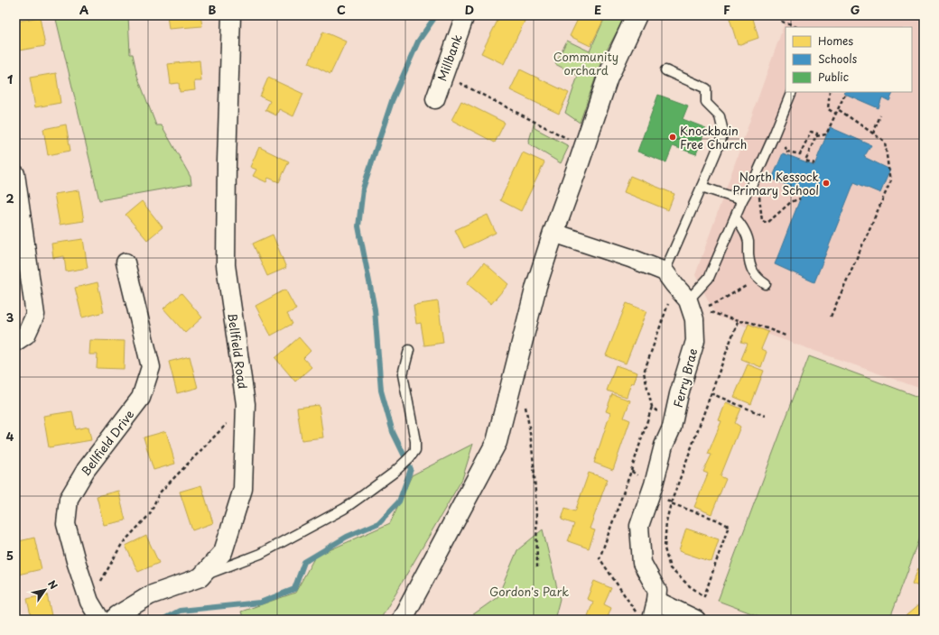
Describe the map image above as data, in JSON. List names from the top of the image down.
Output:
{
  "streets": {
    "street": [
      "Millbank",
      "Bellfield Road",
      "Ferry Brae",
      "Bellfield Drive"
    ]
  },
  "parks": ["Community orchard", "Gordon's Park"],
  "places": ["Knockbain Free Church", "North Kessock Primary School"],
  "legend": ["Homes", "Schools", "Public"],
  "north": "top right",
  "grid": {
    "columns": [
      "A",
      "B",
      "C",
      "D",
      "E",
      "F",
      "G"
    ],
    "rows": [
      "1",
      "2",
      "3",
      "4",
      "5"
    ]
  }
}
